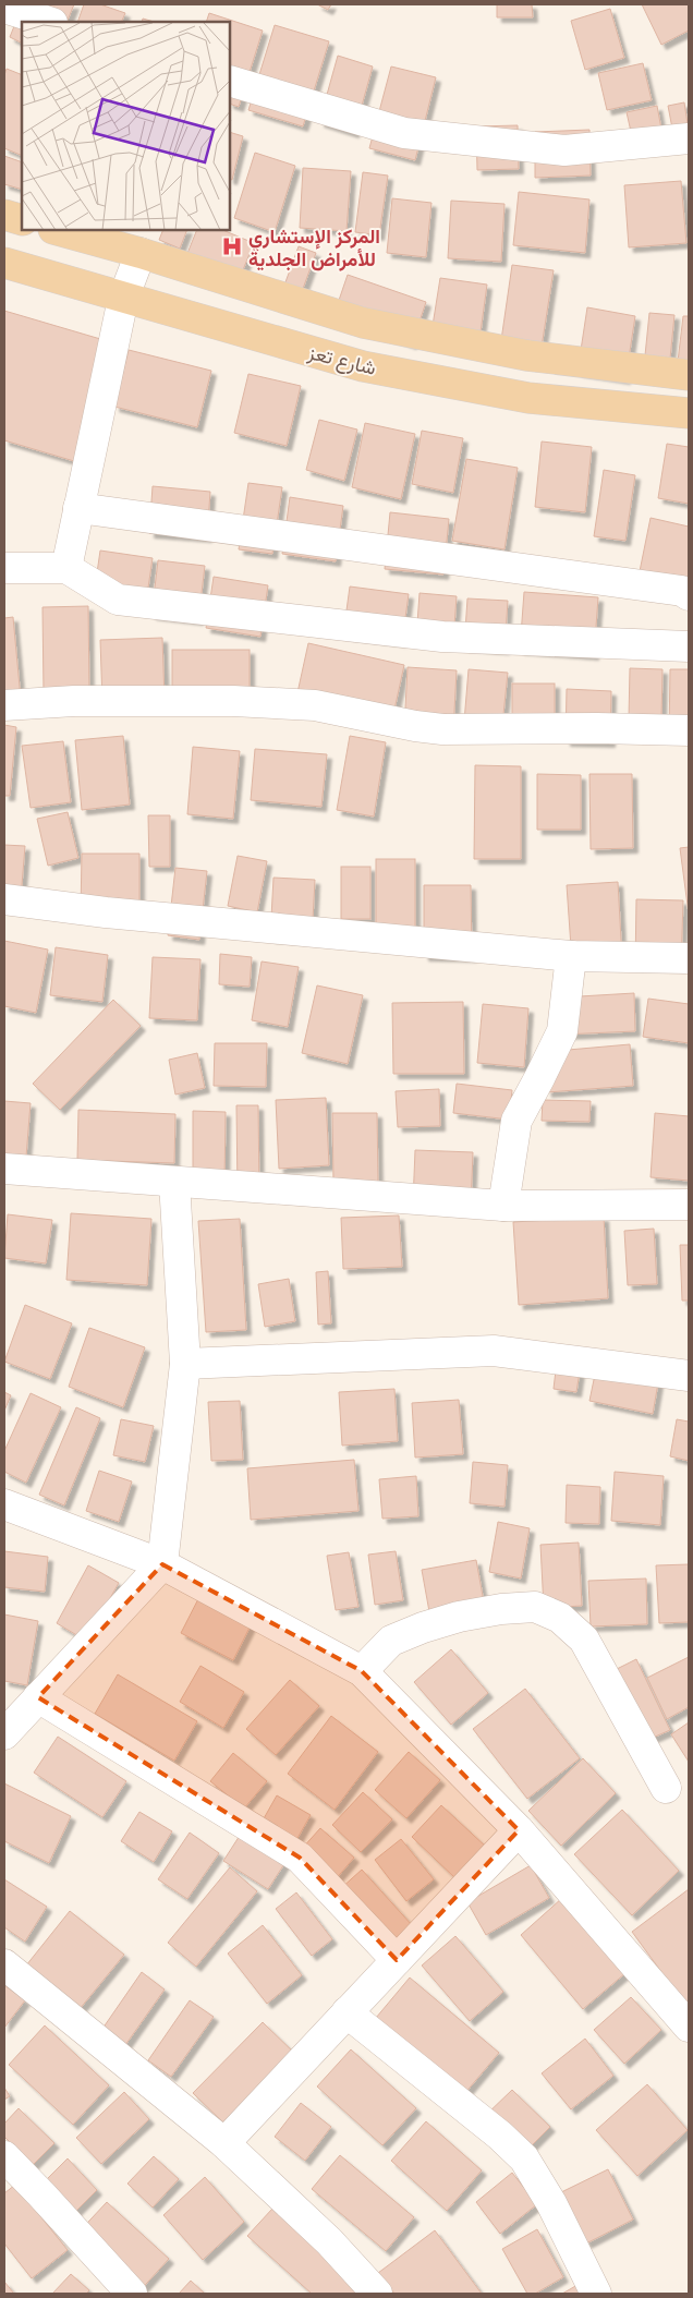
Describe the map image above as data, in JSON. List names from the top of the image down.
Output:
{
  "streets": {
    "main road": ["شارع تعز"]
  },
  "places": {
    "hospital": ["المركز الإستشاري للأمراض الجلدية"]
  }
}
